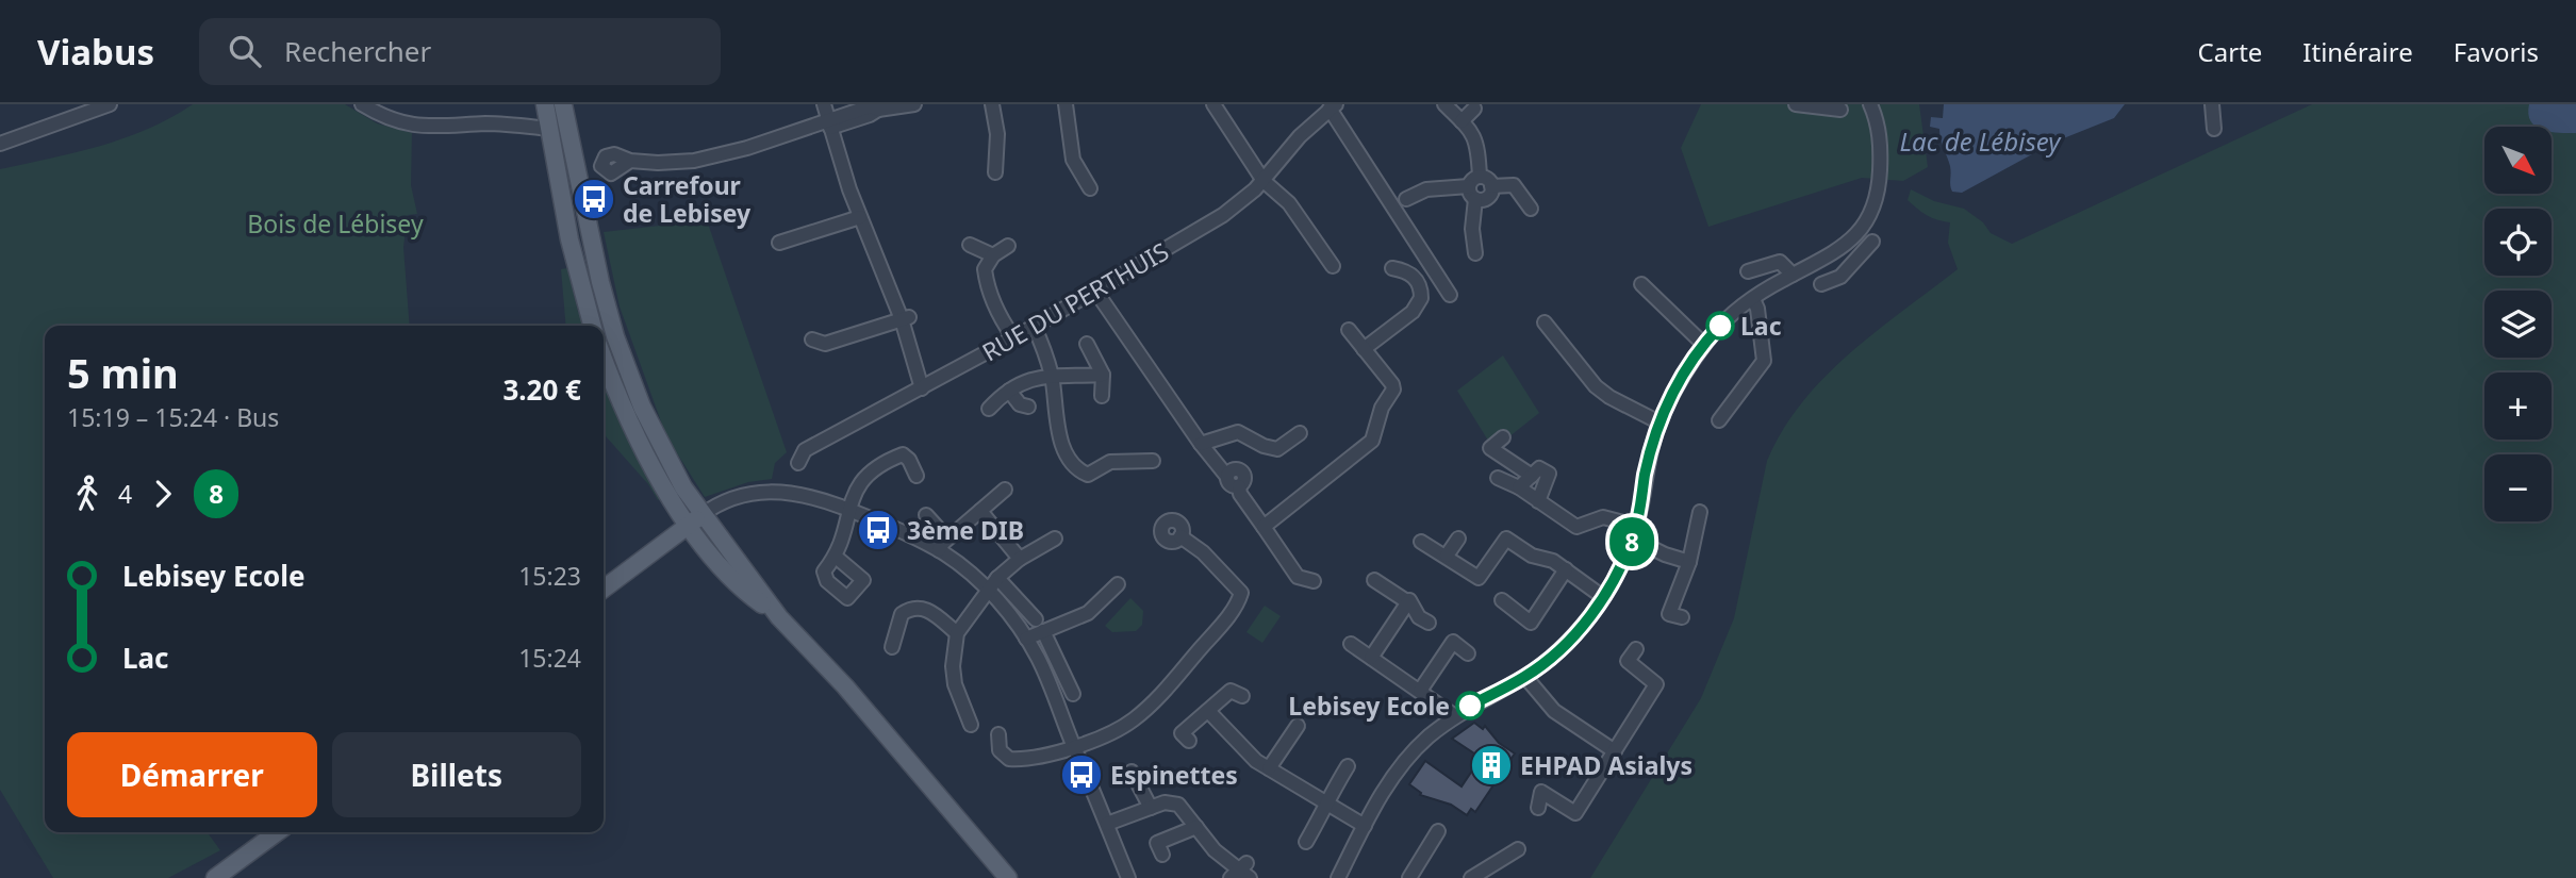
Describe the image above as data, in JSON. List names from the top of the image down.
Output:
{
  "streets": {
    "street": ["RUE DU PERTHUIS"]
  },
  "water": ["Lac de Lébisey"],
  "parks": ["Bois de Lébisey"],
  "places": {
    "bus stop": ["Carrefour de Lebisey", "3ème DIB", "Espinettes"],
    "other": ["Lac", "Lebisey Ecole"],
    "building": ["EHPAD Asialys"]
  },
  "lines": ["bus line 8"],
  "north": "bottom right",
  "page": {
    "header": "Viabus",
    "search": "Rechercher",
    "nav": ["Carte", "Itinéraire", "Favoris"],
    "on_map": "8",
    "map_buttons": ["+", "−"],
    "heading": ["5 min", "15:19 – 15:24 · Bus", "3.20 €"],
    "legs": ["4", "8"],
    "list": [
      {
        "name": "Lebisey Ecole",
        "value": "15:23"
      },
      {
        "name": "Lac",
        "value": "15:24"
      }
    ],
    "buttons": ["Démarrer", "Billets"]
  }
}
